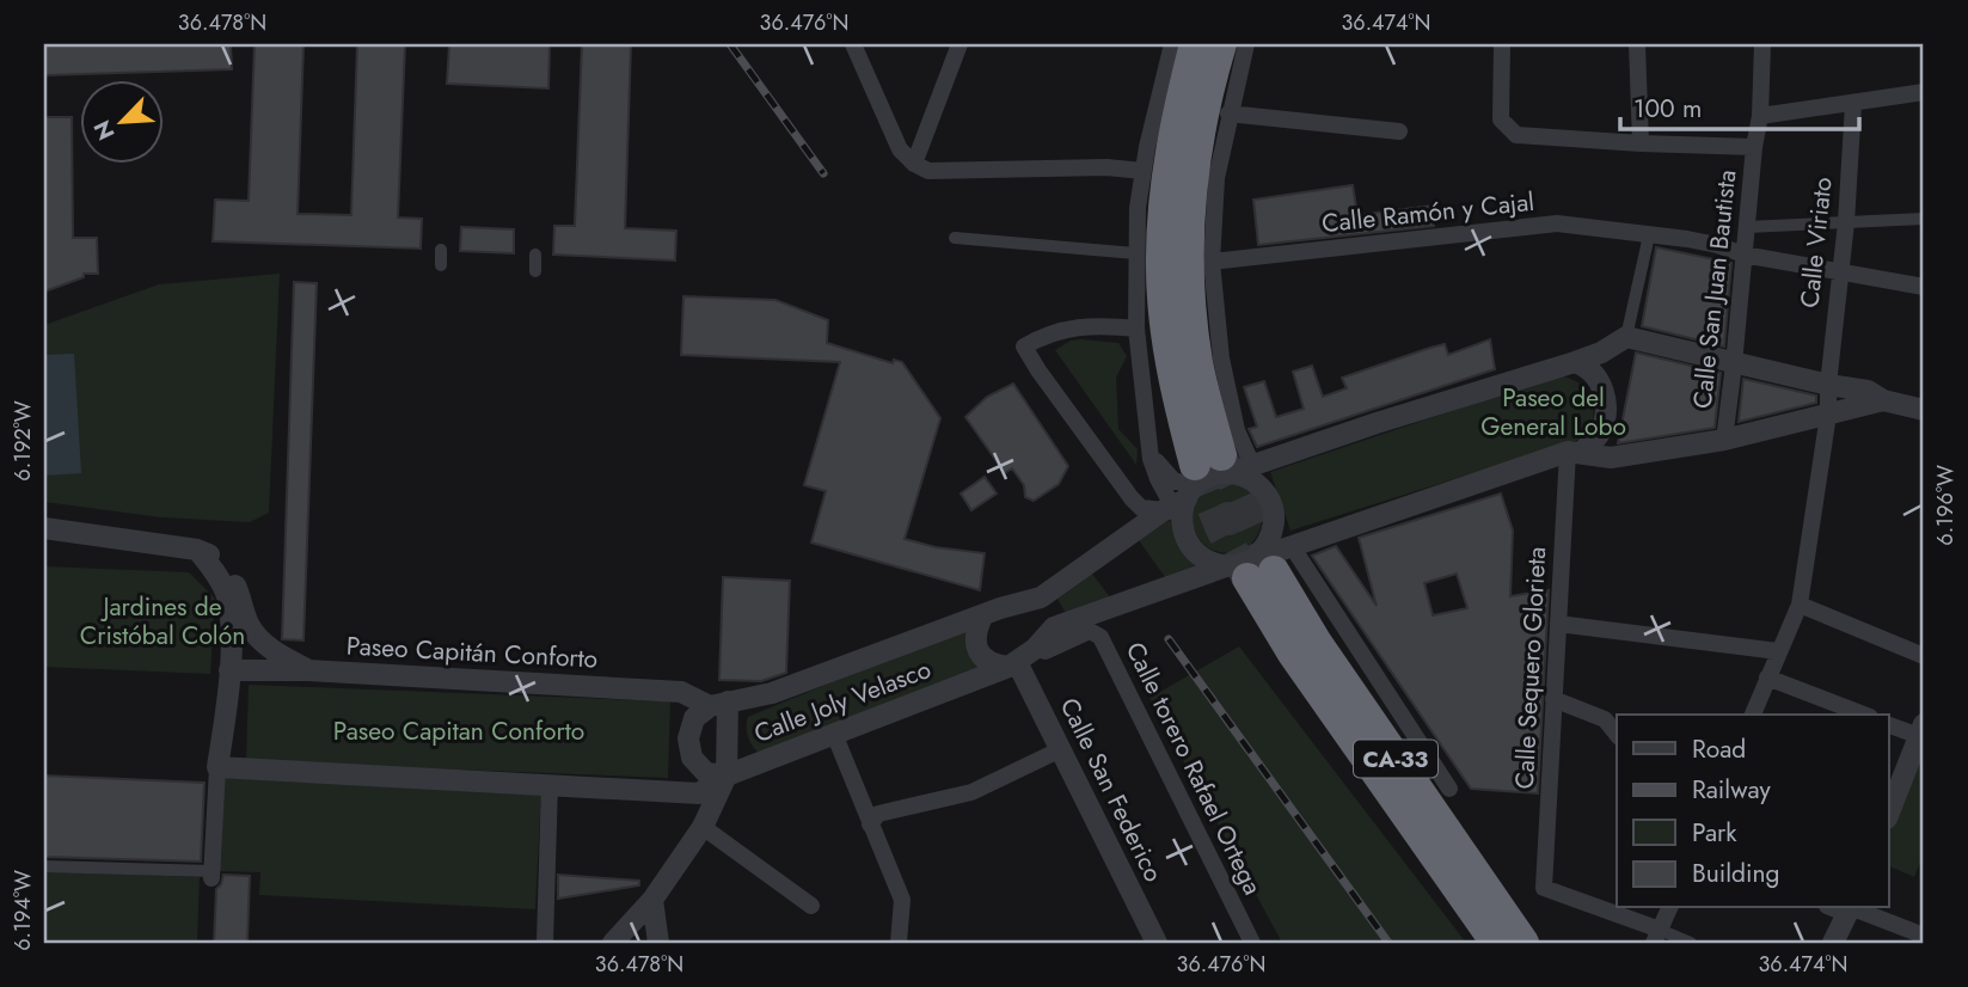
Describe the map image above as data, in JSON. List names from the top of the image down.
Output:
{
  "streets": {
    "highway": ["CA-33"],
    "street": [
      "Calle Ramón y Cajal",
      "Calle Viriato",
      "Calle San Juan Bautista",
      "Paseo Capitán Conforto",
      "Calle Sequero Glorieta",
      "Calle Joly Velasco",
      "Calle torero Rafael Ortega",
      "Calle San Federico"
    ]
  },
  "crossings": [
    ["Calle Ramón y Cajal", "Calle Viriato"],
    ["Calle Ramón y Cajal", "Calle San Juan Bautista"],
    ["Paseo Capitán Conforto", "Calle Joly Velasco"],
    ["Calle Joly Velasco", "Calle torero Rafael Ortega"],
    ["Calle Joly Velasco", "Calle San Federico"],
    ["Calle torero Rafael Ortega", "Calle San Federico"]
  ],
  "parks": ["Paseo del General Lobo", "Jardines de Cristóbal Colón", "Paseo Capitan Conforto"],
  "legend": [
    "Road",
    "Railway",
    "Park",
    "Building"
  ],
  "scale_bar": "100 m",
  "north": "bottom left",
  "coordinates": [
    "36.478°N",
    "36.476°N",
    "36.474°N",
    "6.192°W",
    "6.196°W",
    "6.194°W"
  ]
}
